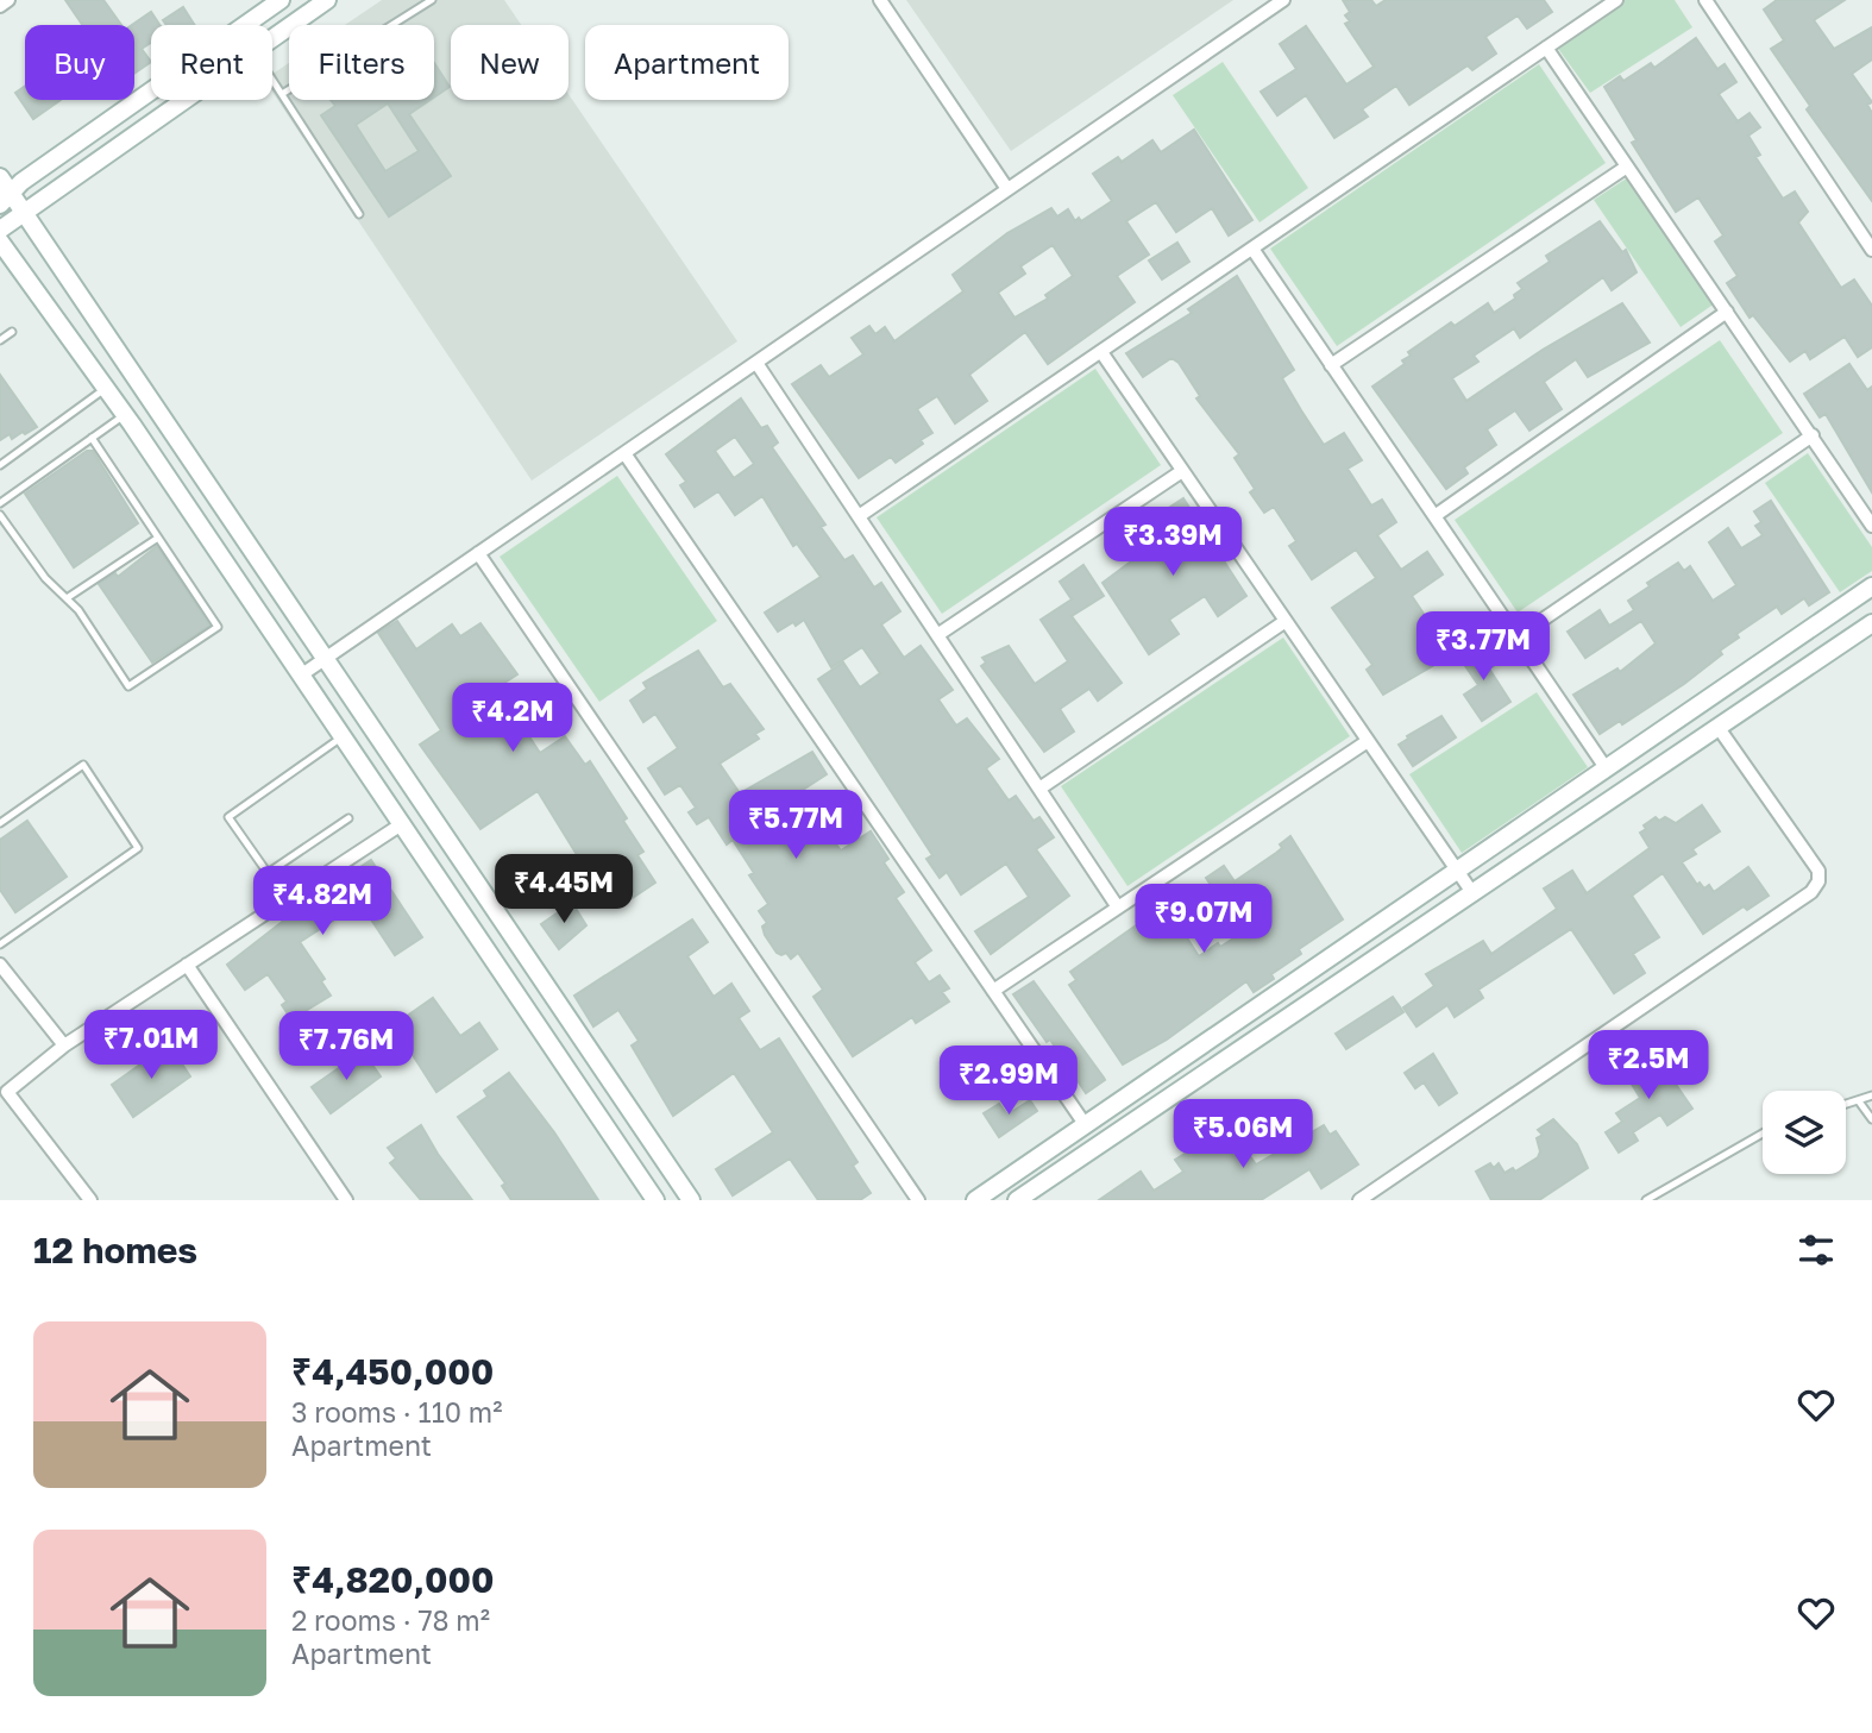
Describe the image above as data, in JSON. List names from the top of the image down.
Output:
{
  "page": {
    "chip": [
      "Buy",
      "Rent",
      "Filters",
      "New",
      "Apartment"
    ],
    "price": [
      "₹3.39M",
      "₹3.77M",
      "₹4.2M",
      "₹5.77M",
      "₹4.45M",
      "₹4.82M",
      "₹9.07M",
      "₹7.01M",
      "₹7.76M",
      "₹2.5M",
      "₹2.99M",
      "₹5.06M"
    ],
    "heading": "12 homes",
    "list": [
      {
        "name": "₹4,450,000",
        "note": "3 rooms · 110 m² · Apartment"
      },
      {
        "name": "₹4,820,000",
        "note": "2 rooms · 78 m² · Apartment"
      }
    ]
  }
}
